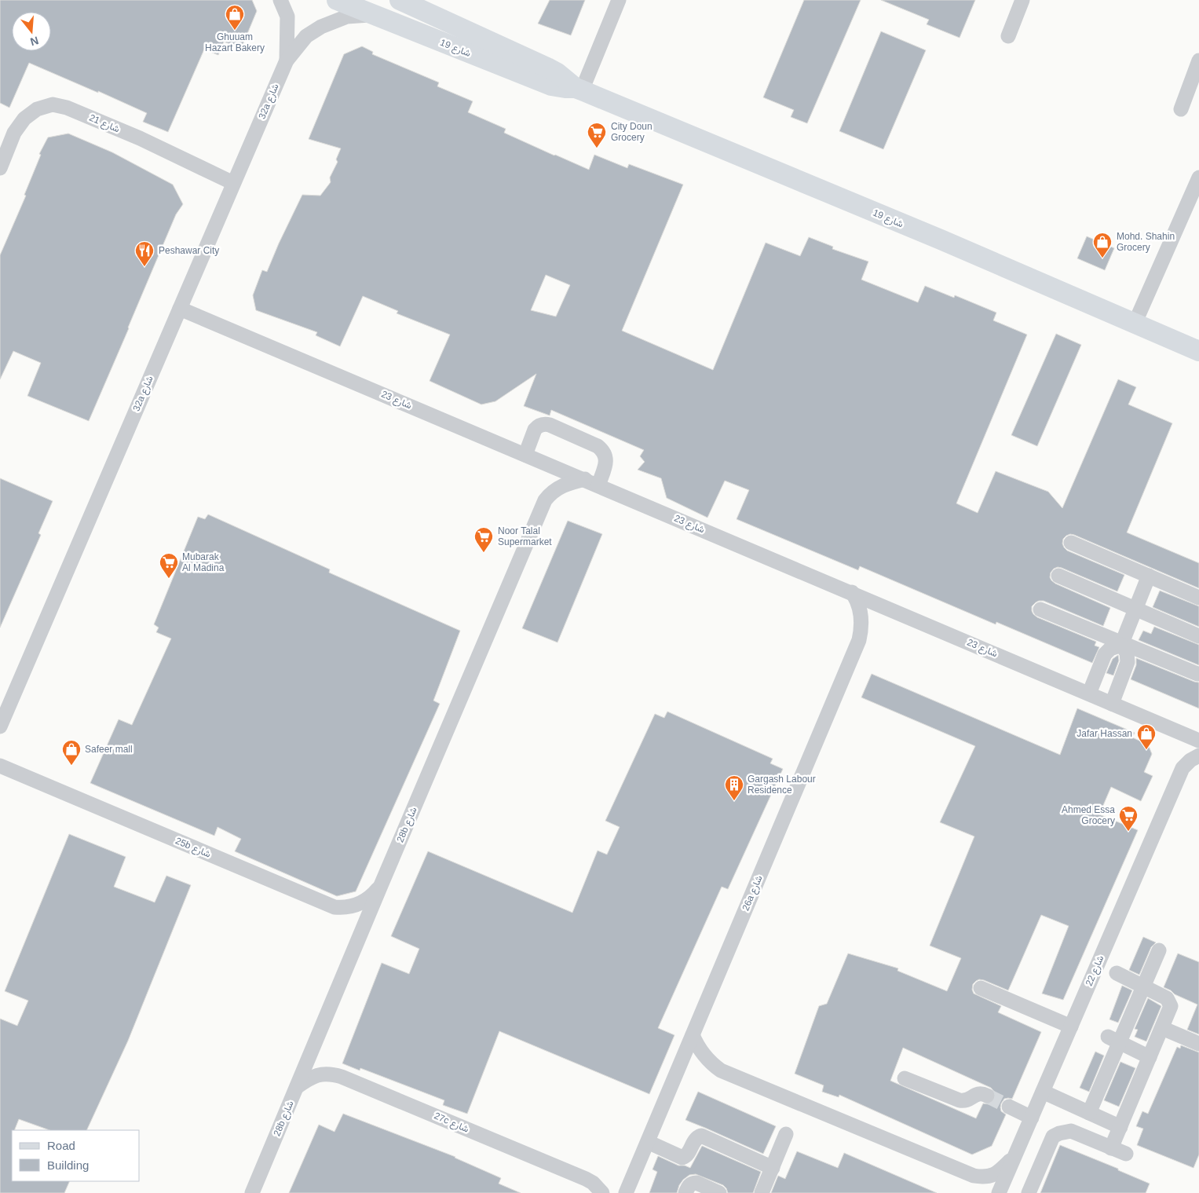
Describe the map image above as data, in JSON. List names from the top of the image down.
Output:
{
  "streets": {
    "street": [
      "شارع 19",
      "32a شارع",
      "شارع 21",
      "شارع 23",
      "28b شارع",
      "25b شارع",
      "26a شارع",
      "شارع 22",
      "27c شارع"
    ]
  },
  "crossings": [
    ["شارع 19", "32a شارع"],
    ["32a شارع", "شارع 21"],
    ["32a شارع", "شارع 23"],
    ["شارع 23", "28b شارع"],
    ["شارع 23", "26a شارع"],
    ["28b شارع", "25b شارع"],
    ["28b شارع", "27c شارع"]
  ],
  "places": {
    "shop": [
      "Ghuuam Hazart Bakery",
      "Mohd. Shahin Grocery",
      "Jafar Hassan",
      "Safeer mall"
    ],
    "supermarket": [
      "City Doun Grocery",
      "Noor Talal Supermarket",
      "Mubarak Al Madina",
      "Ahmed Essa Grocery"
    ],
    "restaurant": ["Peshawar City"],
    "building": ["Gargash Labour Residence"]
  },
  "legend": ["Road", "Building"],
  "north": "bottom"
}
